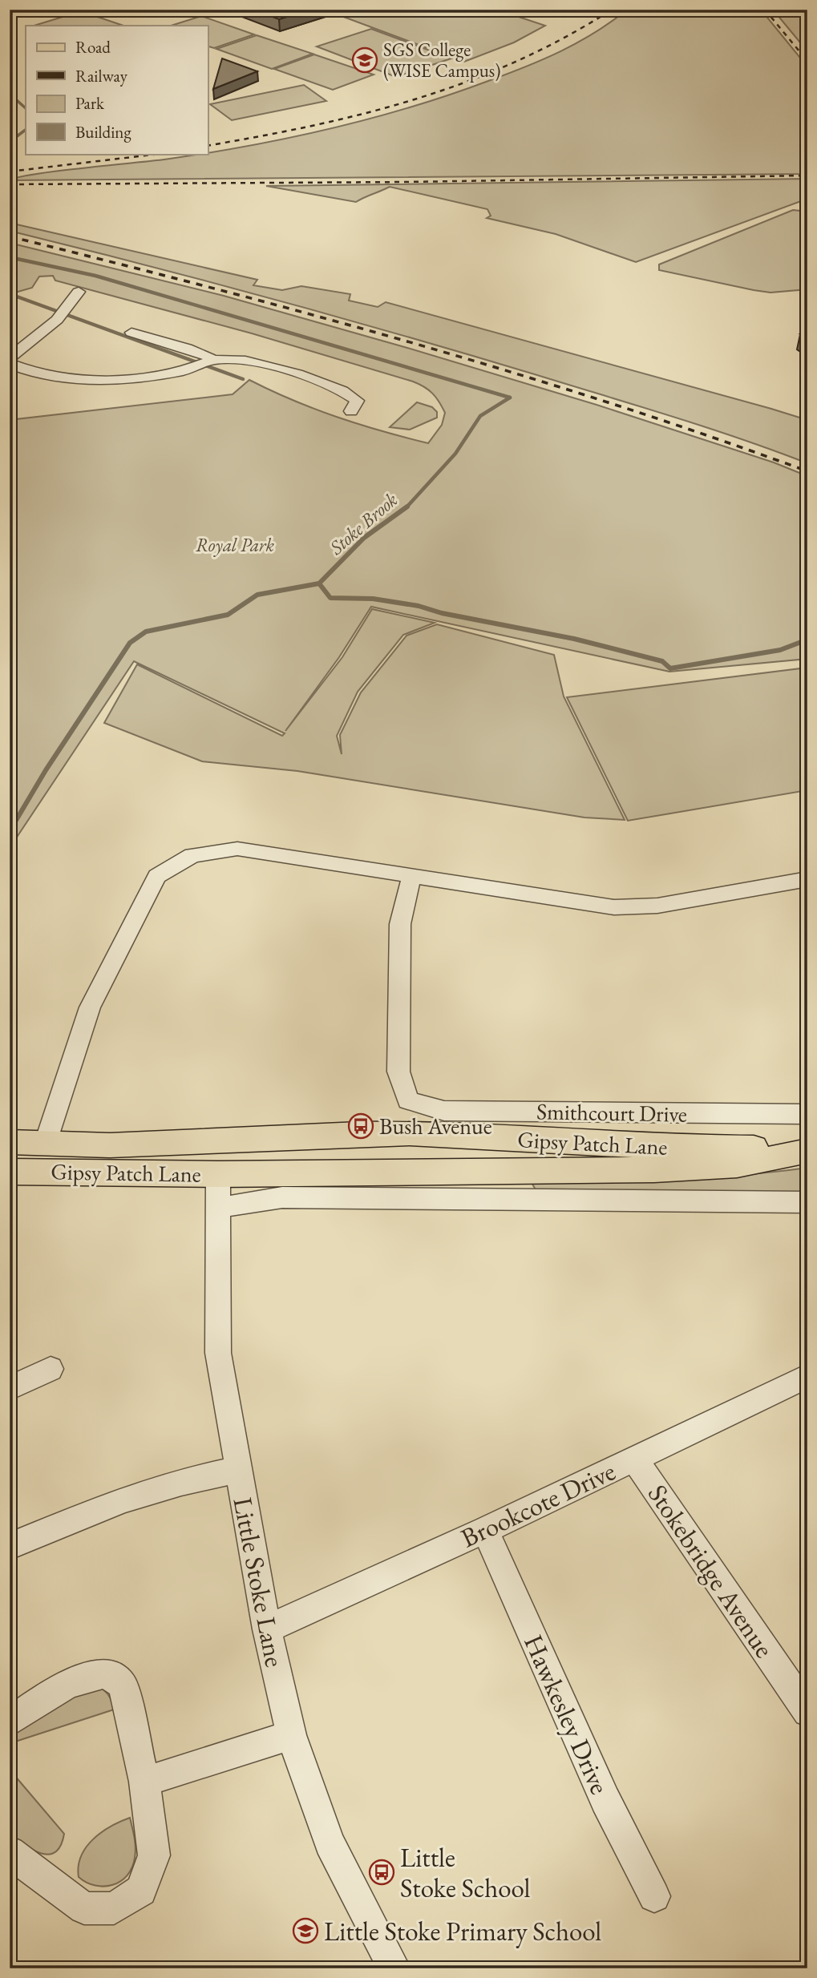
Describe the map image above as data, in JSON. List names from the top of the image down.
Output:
{
  "streets": {
    "main road": ["Gipsy Patch Lane"],
    "street": [
      "Smithcourt Drive",
      "Brookcote Drive",
      "Stokebridge Avenue",
      "Little Stoke Lane",
      "Hawkesley Drive"
    ]
  },
  "crossings": [
    ["Gipsy Patch Lane", "Little Stoke Lane"],
    ["Brookcote Drive", "Stokebridge Avenue"],
    ["Brookcote Drive", "Little Stoke Lane"],
    ["Brookcote Drive", "Hawkesley Drive"]
  ],
  "water": ["Stoke Brook"],
  "parks": ["Royal Park"],
  "places": {
    "school or university": ["SGS College (WISE Campus)", "Little Stoke Primary School"],
    "bus stop": ["Bush Avenue", "Little Stoke School"]
  },
  "legend": [
    "Road",
    "Railway",
    "Park",
    "Building"
  ]
}
